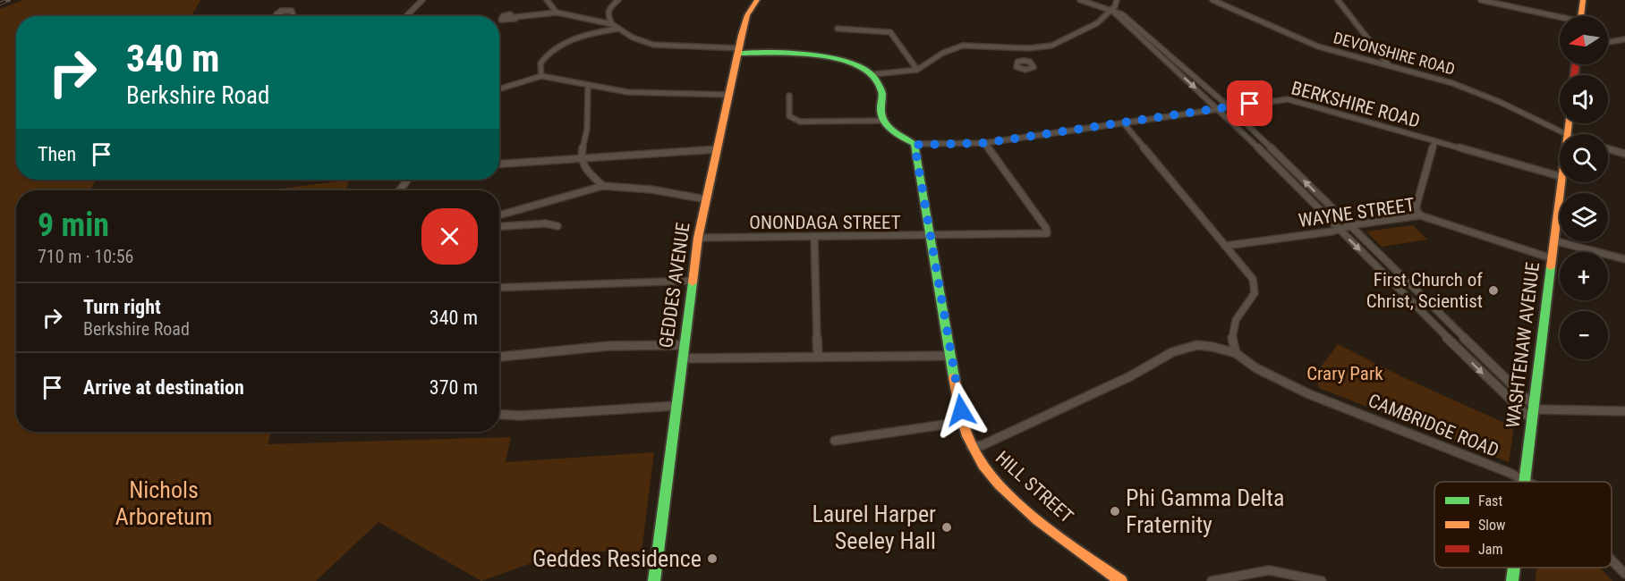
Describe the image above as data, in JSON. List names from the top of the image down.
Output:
{
  "streets": {
    "main road": ["GEDDES AVENUE", "WASHTENAW AVENUE", "HILL STREET"],
    "street": [
      "DEVONSHIRE ROAD",
      "BERKSHIRE ROAD",
      "WAYNE STREET",
      "ONONDAGA STREET",
      "CAMBRIDGE ROAD"
    ]
  },
  "crossings": [
    ["BERKSHIRE ROAD", "ONONDAGA STREET"],
    ["BERKSHIRE ROAD", "HILL STREET"],
    ["WAYNE STREET", "WASHTENAW AVENUE"],
    ["ONONDAGA STREET", "GEDDES AVENUE"],
    ["ONONDAGA STREET", "HILL STREET"],
    ["WASHTENAW AVENUE", "CAMBRIDGE ROAD"],
    ["CAMBRIDGE ROAD", "HILL STREET"]
  ],
  "parks": ["Crary Park", "Nichols Arboretum"],
  "places": [
    "First Church of Christ, Scientist",
    "Phi Gamma Delta Fraternity",
    "Laurel Harper Seeley Hall",
    "Geddes Residence"
  ],
  "legend": ["Fast", "Slow", "Jam"],
  "north": "left",
  "page": {
    "map_buttons": ["+", "−"],
    "turn": ["340 m", "Berkshire Road"],
    "then": "Then",
    "heading": ["9 min", "710 m · 10:56"],
    "list": [
      {
        "name": "Turn right",
        "note": "Berkshire Road",
        "value": "340 m"
      },
      {
        "name": "Arrive at destination",
        "value": "370 m"
      }
    ]
  }
}
